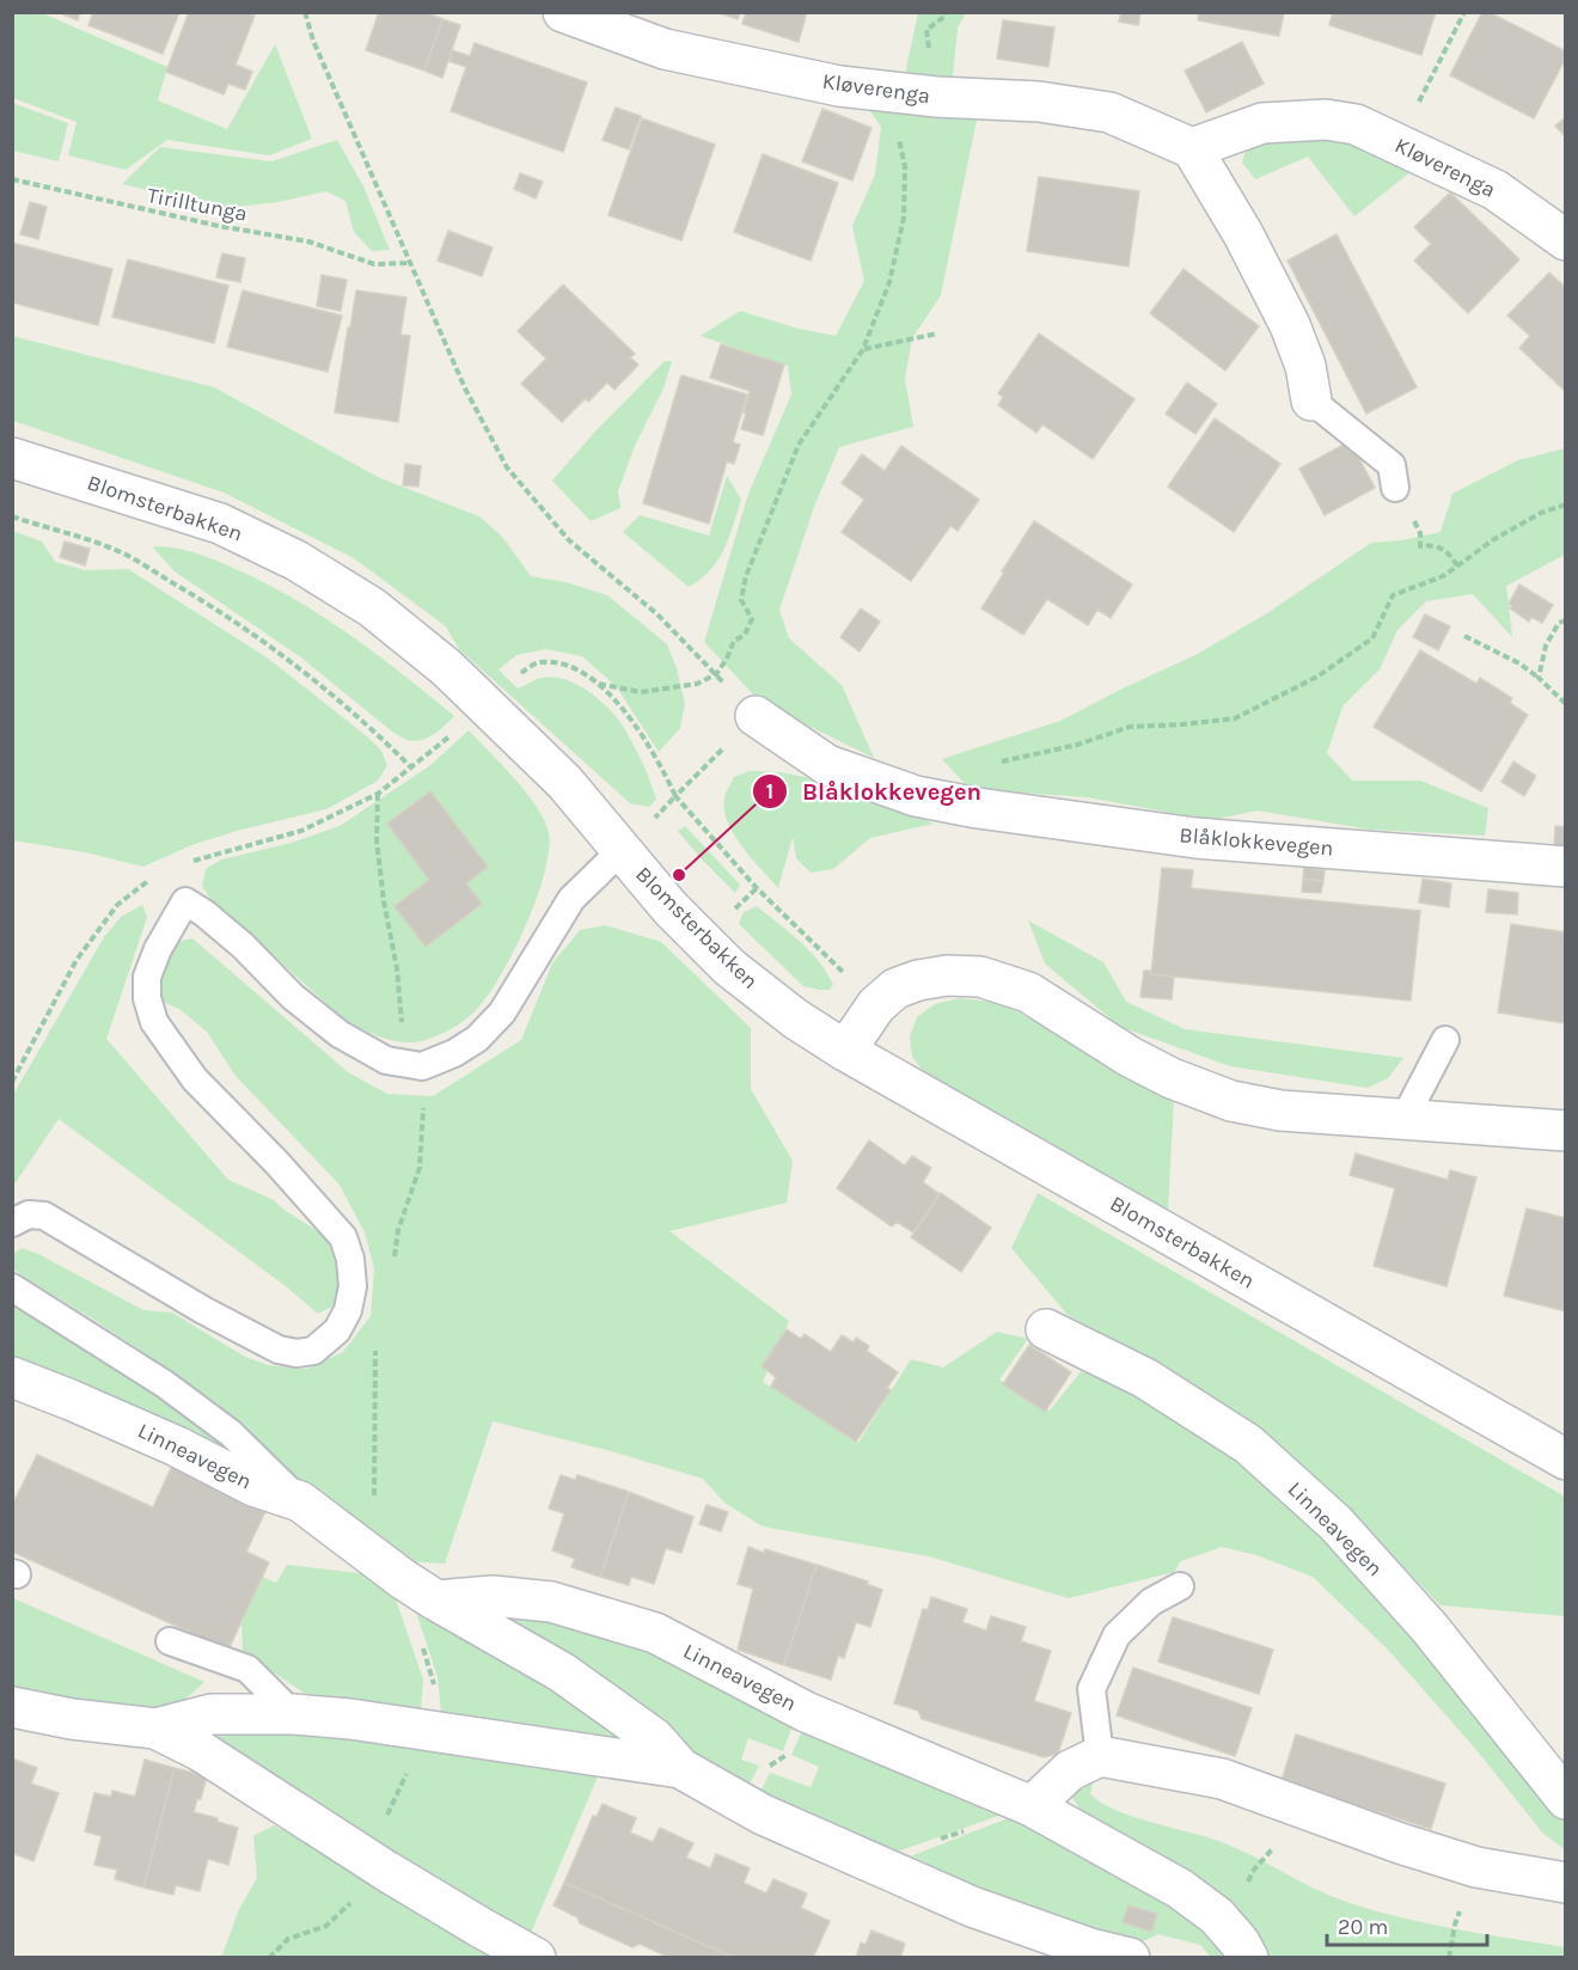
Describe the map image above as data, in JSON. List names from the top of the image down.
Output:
{
  "streets": {
    "street": [
      "Kløverenga",
      "Blomsterbakken",
      "Blåklokkevegen",
      "Linneavegen"
    ],
    "path": ["Tirilltunga"]
  },
  "places": ["Blåklokkevegen"],
  "scale_bar": "20 m"
}
